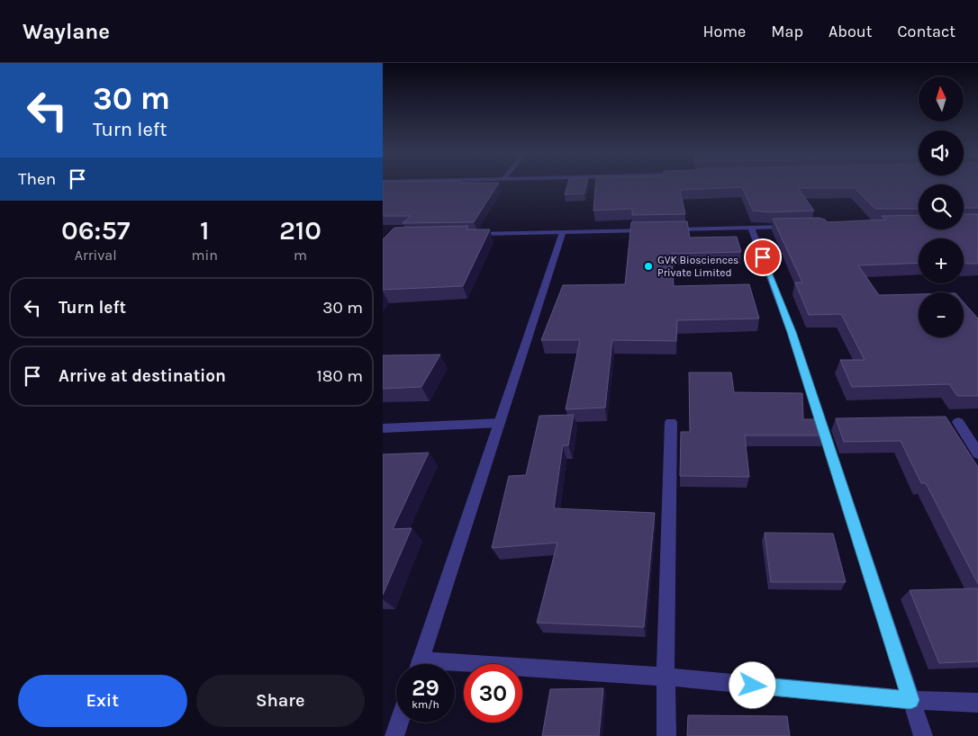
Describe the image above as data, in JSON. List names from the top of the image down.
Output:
{
  "places": ["GVK Biosciences Private Limited"],
  "north": "top",
  "page": {
    "header": "Waylane",
    "nav": [
      "Home",
      "Map",
      "About",
      "Contact"
    ],
    "turn": ["30 m", "Turn left"],
    "map_buttons": ["+", "−"],
    "then": "Then",
    "eta": [
      "06:57",
      "Arrival",
      "1",
      "min",
      "210",
      "m"
    ],
    "list": [
      {
        "name": "Turn left",
        "value": "30 m"
      },
      {
        "name": "Arrive at destination",
        "value": "180 m"
      }
    ],
    "speed": "29 km/h",
    "limit": "30",
    "buttons": ["Exit", "Share"]
  }
}
